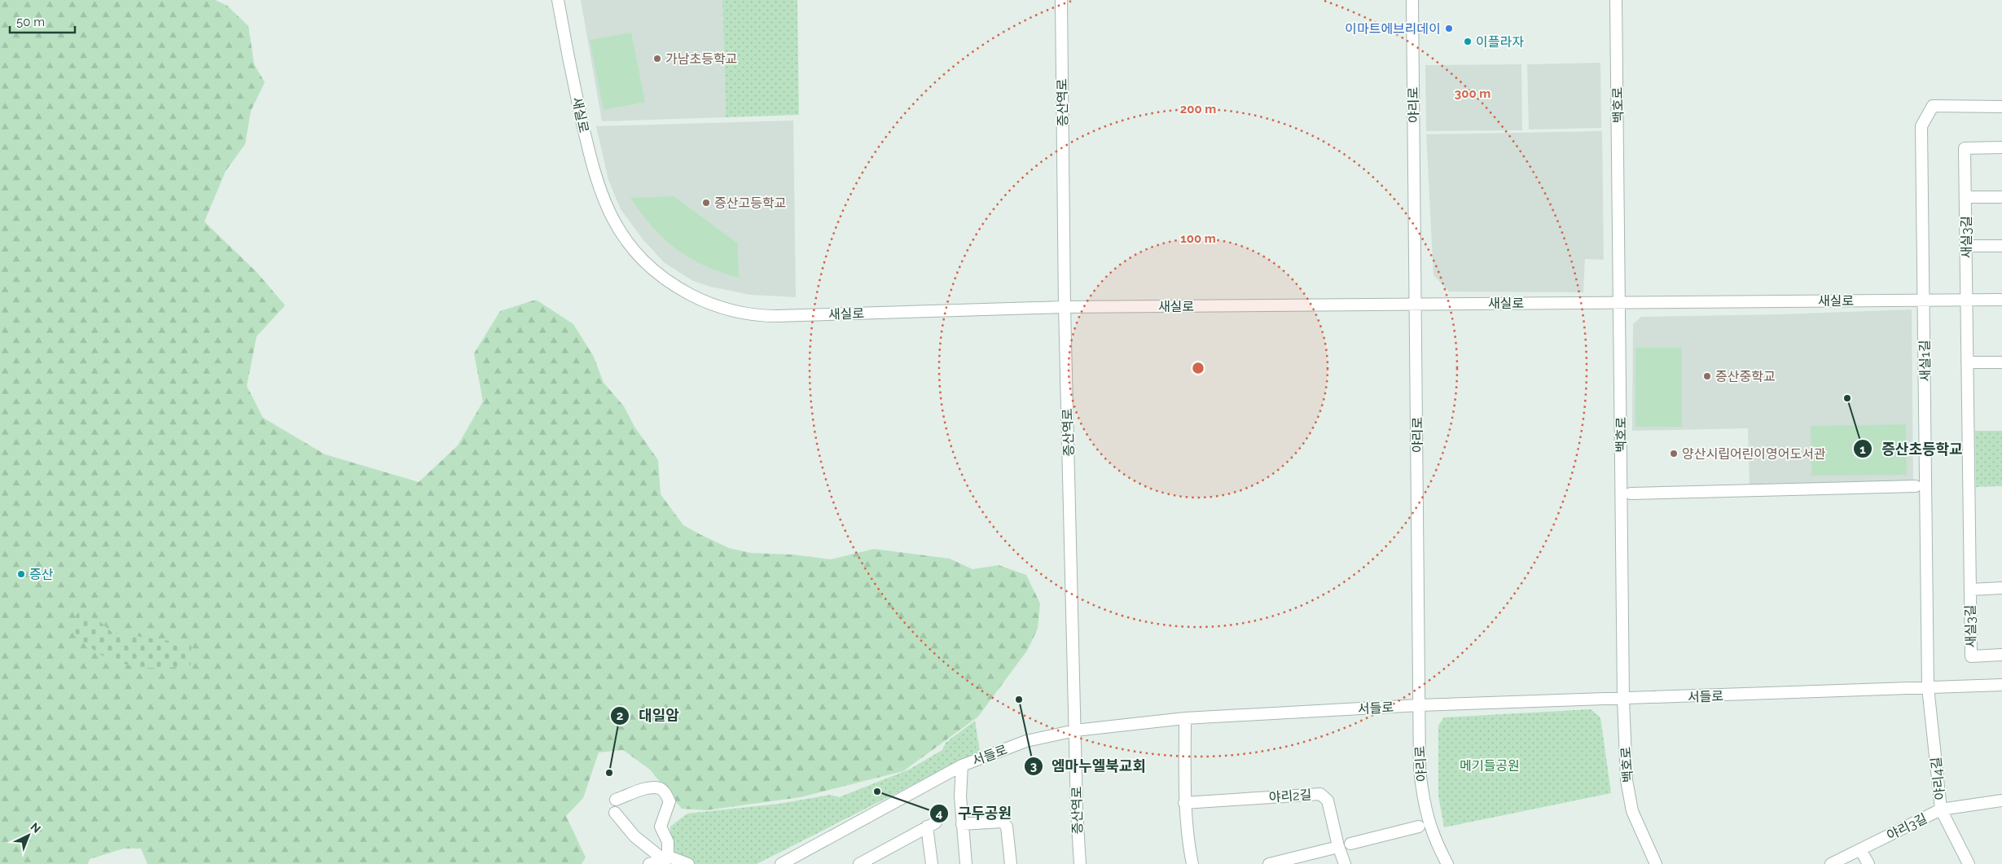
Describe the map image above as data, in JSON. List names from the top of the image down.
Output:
{
  "streets": {
    "street": [
      "증산역로",
      "야리로",
      "백호로",
      "새실로",
      "새실3길",
      "새실1길",
      "서들로",
      "야리4길",
      "야리2길",
      "야리3길"
    ]
  },
  "crossings": [
    ["증산역로", "새실로"],
    ["증산역로", "서들로"],
    ["야리로", "새실로"],
    ["야리로", "서들로"],
    ["백호로", "새실로"],
    ["백호로", "서들로"],
    ["새실로", "새실3길"],
    ["새실로", "새실1길"],
    ["새실1길", "서들로"],
    ["새실1길", "야리4길"],
    ["서들로", "야리4길"],
    ["야리4길", "야리3길"]
  ],
  "parks": ["메기들공원"],
  "places": [
    "이마트에브리데이",
    "이플라자",
    "가남초등학교",
    "증산고등학교",
    "증산중학교",
    "증산초등학교",
    "양산시립어린이영어도서관",
    "증산",
    "엠마누엘북교회",
    "대일암",
    "구두공원"
  ],
  "scale_bar": "50 m",
  "north": "top right",
  "rings": ["300 m", "200 m", "100 m"]
}
